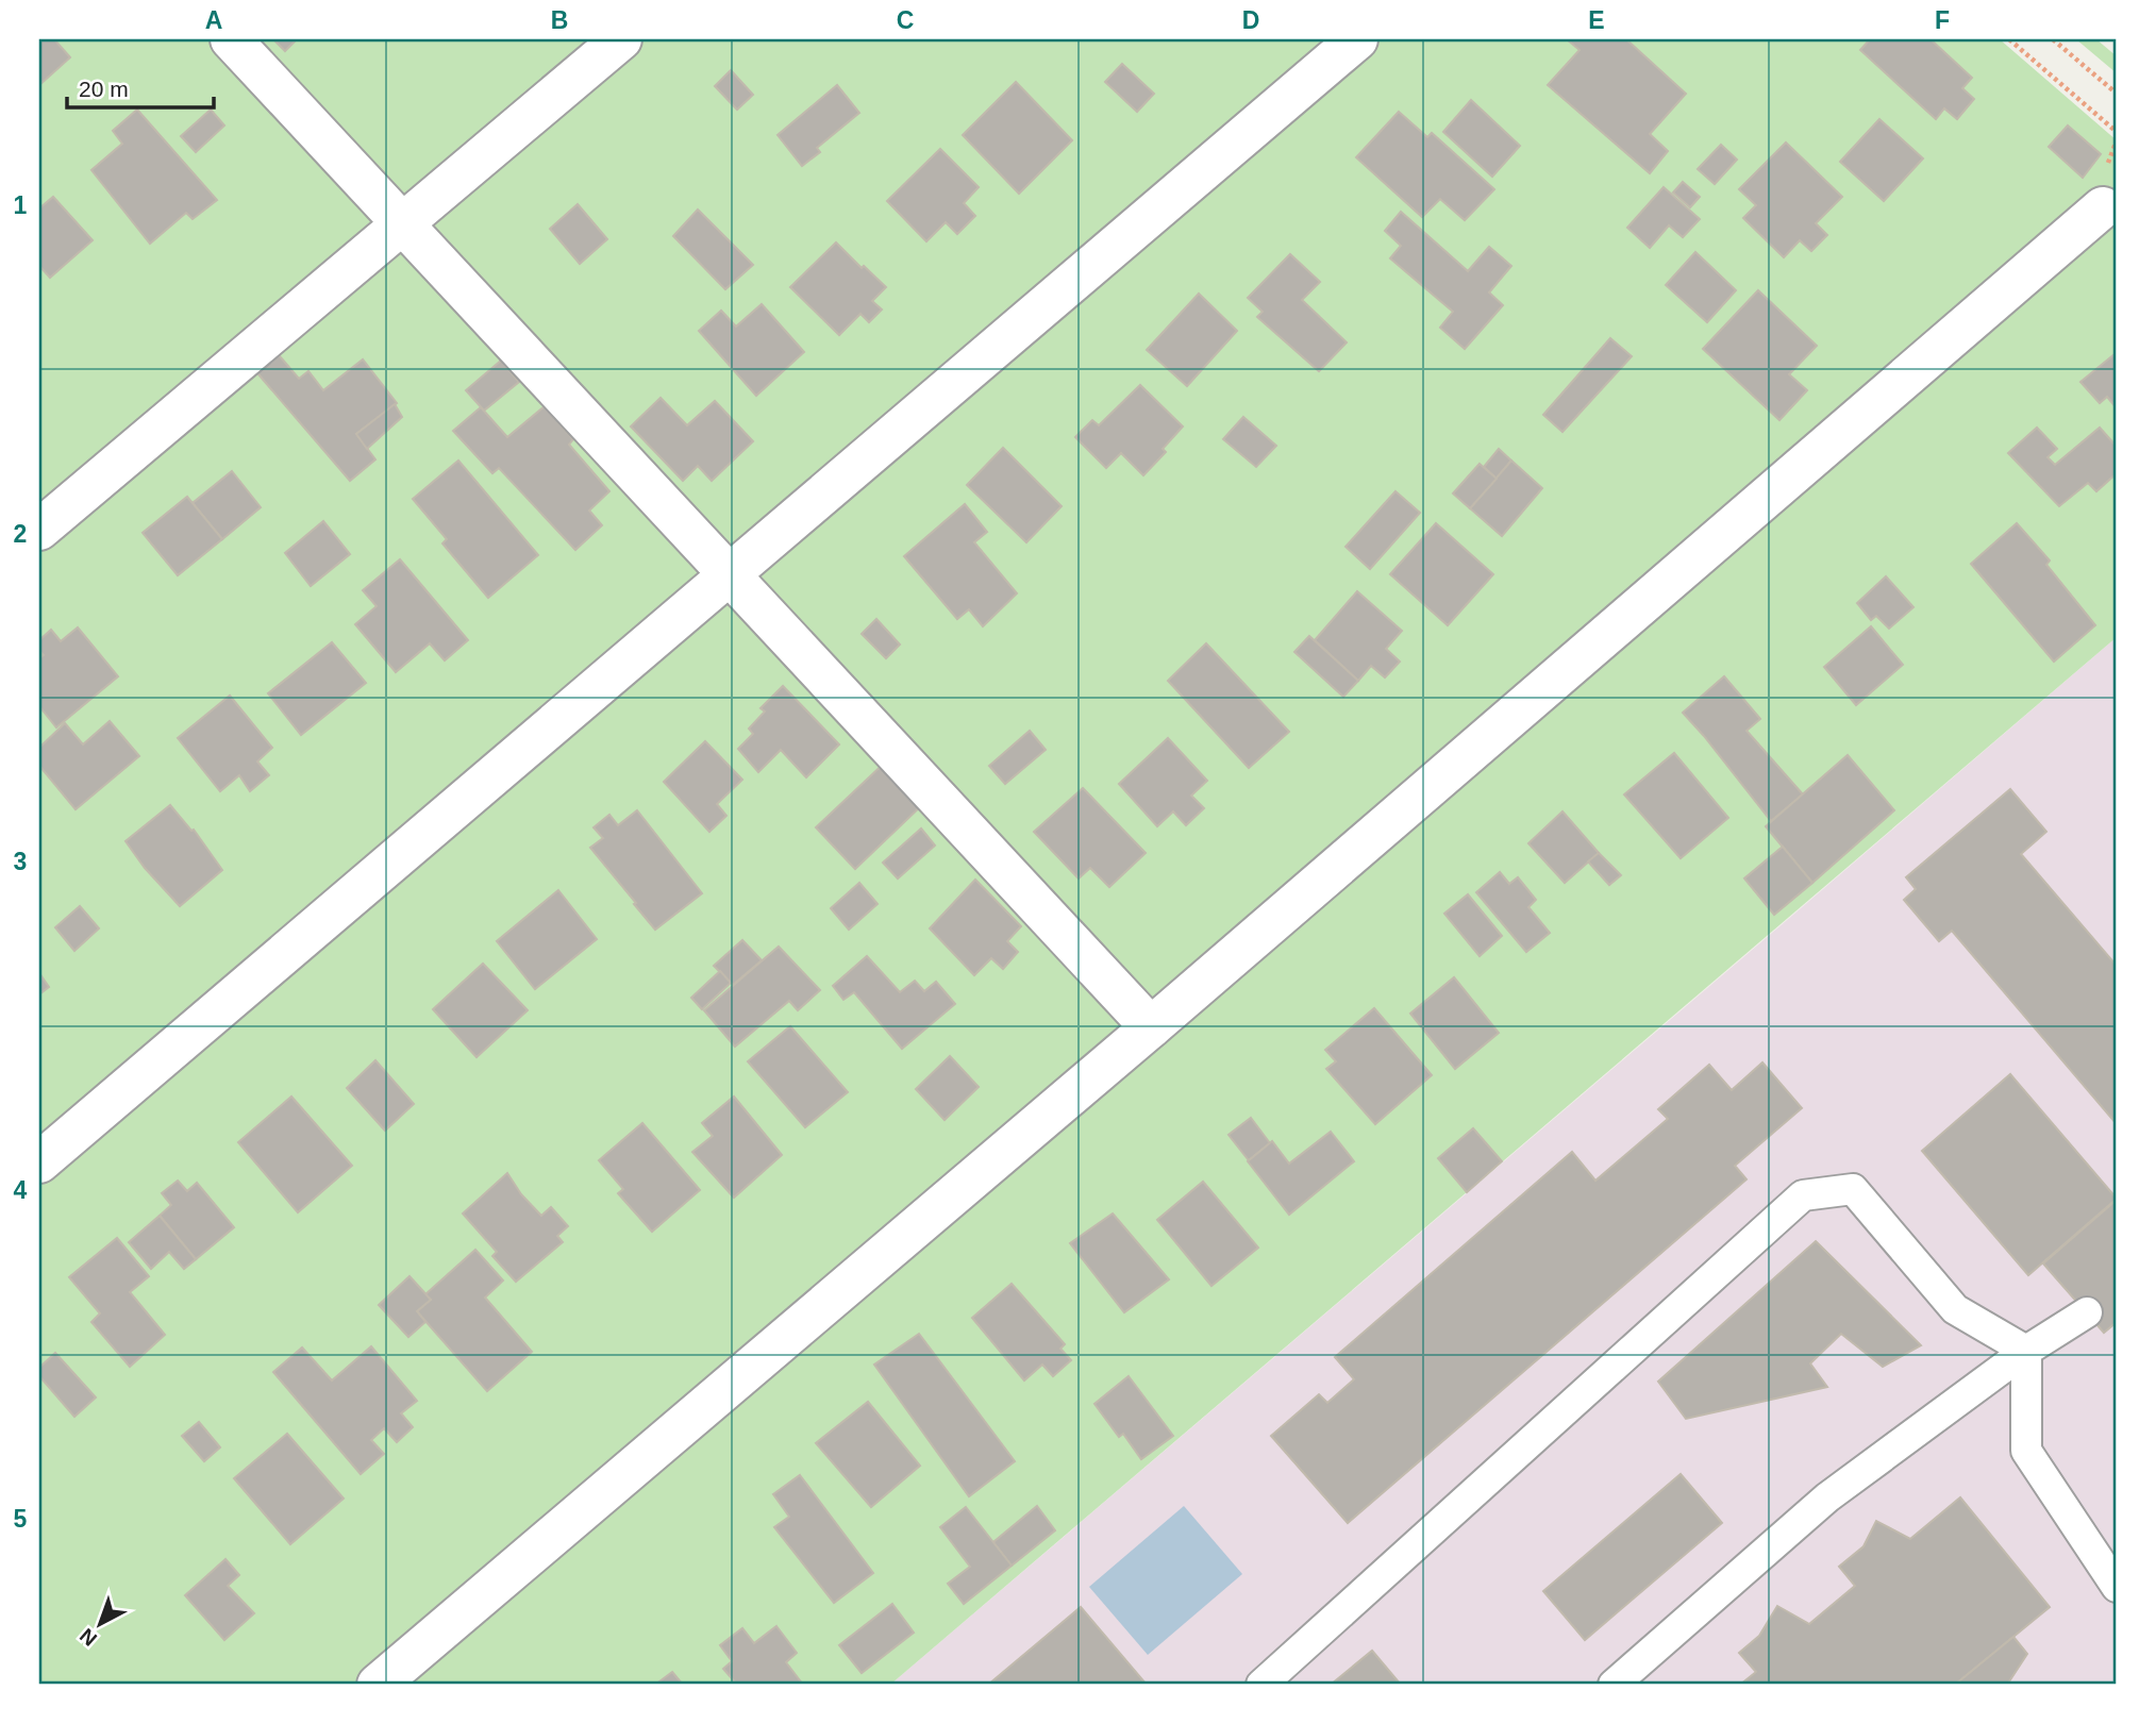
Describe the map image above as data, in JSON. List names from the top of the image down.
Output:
{
  "scale_bar": "20 m",
  "north": "bottom left",
  "grid": {
    "columns": [
      "A",
      "B",
      "C",
      "D",
      "E",
      "F"
    ],
    "rows": [
      "1",
      "2",
      "3",
      "4",
      "5"
    ]
  }
}
